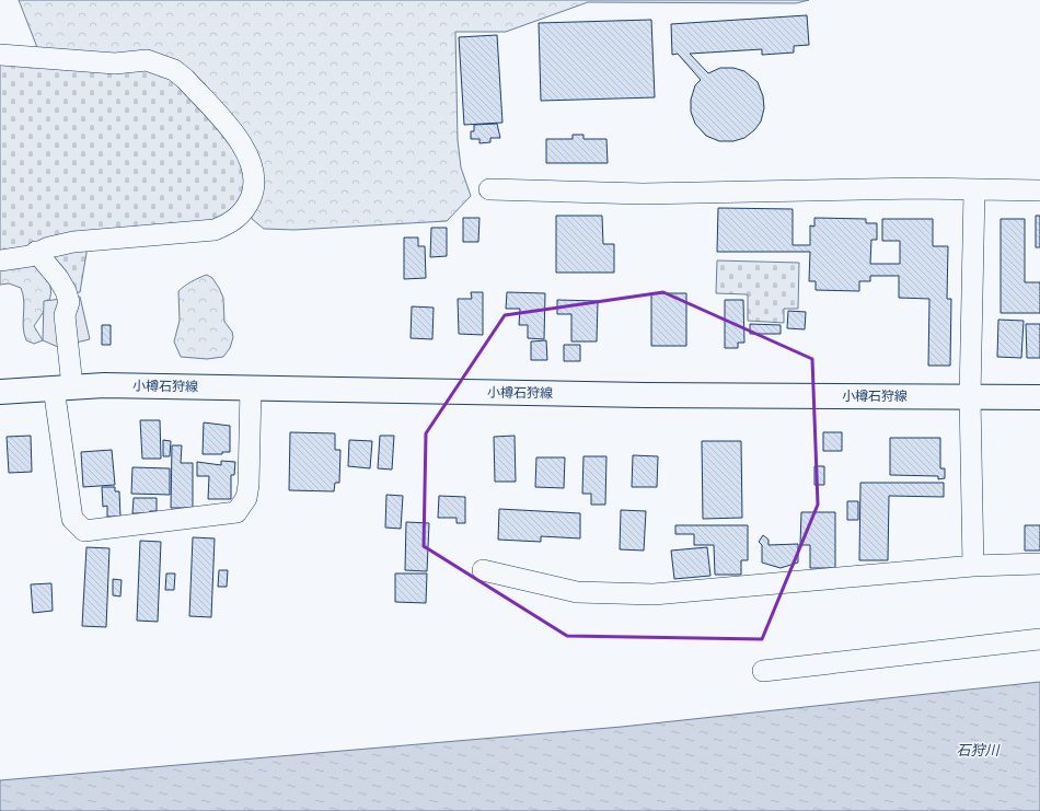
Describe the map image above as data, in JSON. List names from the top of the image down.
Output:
{
  "streets": {
    "main road": ["小樽石狩線"]
  },
  "water": ["石狩川"]
}
